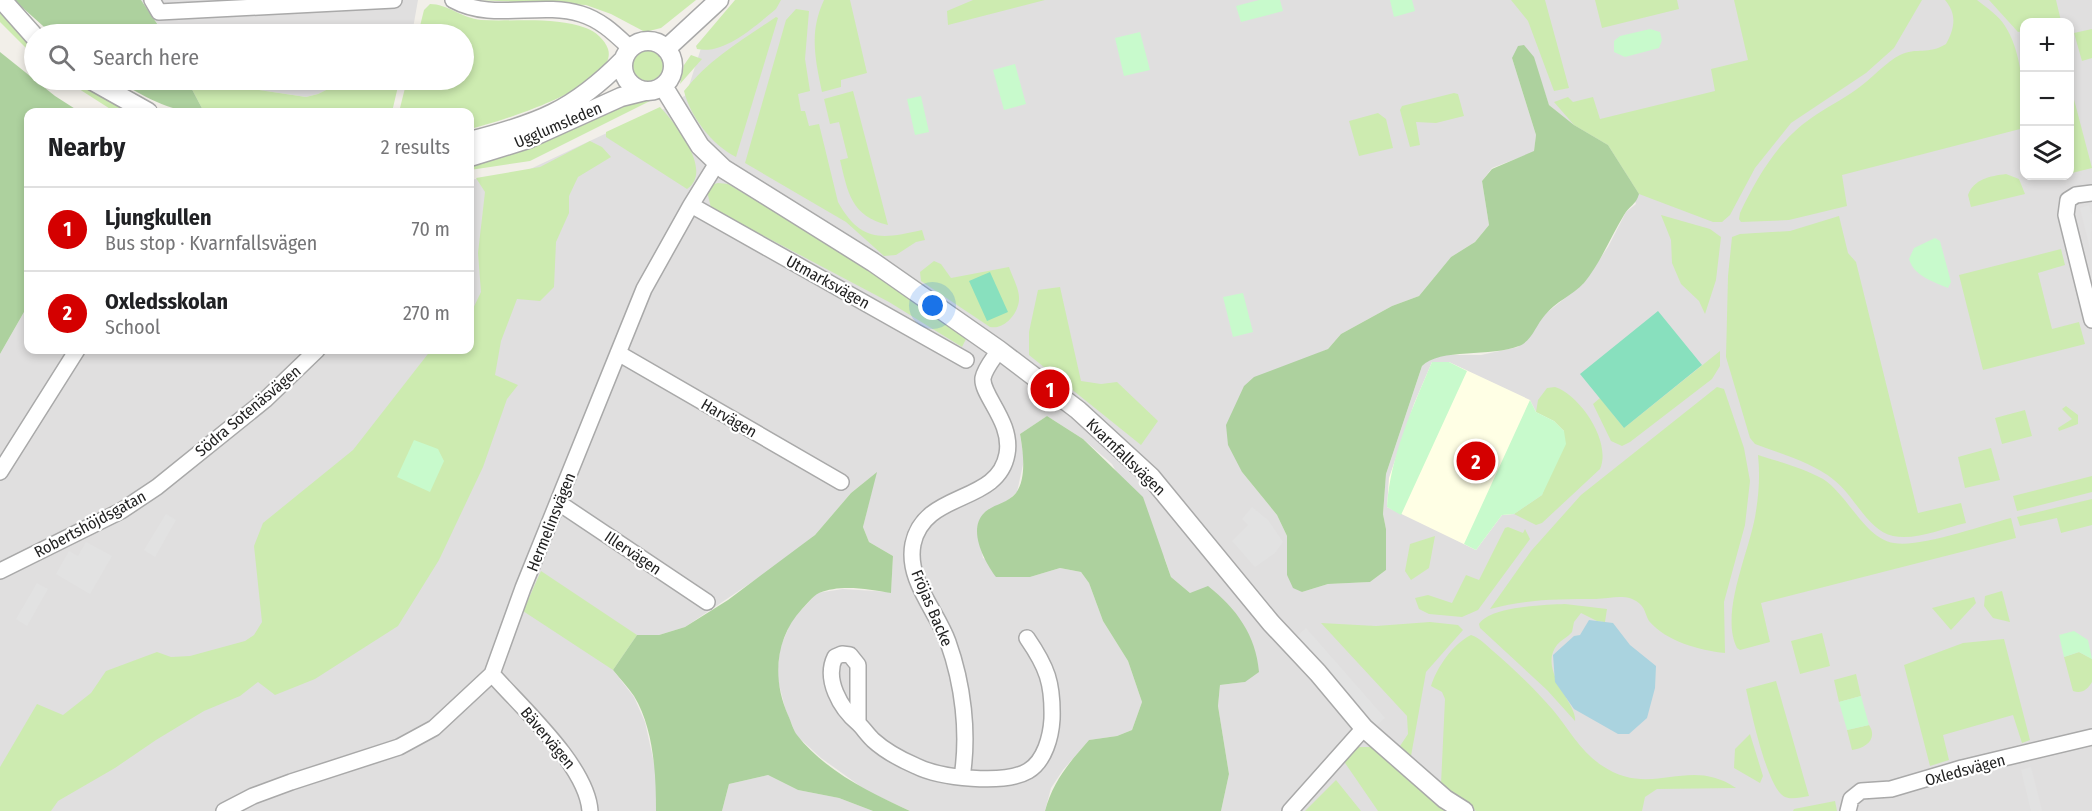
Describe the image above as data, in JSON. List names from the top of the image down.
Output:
{
  "streets": {
    "street": [
      "Ugglumsleden",
      "Utmarksvägen",
      "Södra Sotenäsvägen",
      "Harvägen",
      "Kvarnfallsvägen",
      "Hermelinsvägen",
      "Robertshöjdsgatan",
      "Illervägen",
      "Fröjas Backe",
      "Bävervägen",
      "Oxledsvägen"
    ]
  },
  "crossings": [
    ["Ugglumsleden", "Kvarnfallsvägen"],
    ["Utmarksvägen", "Hermelinsvägen"],
    ["Södra Sotenäsvägen", "Robertshöjdsgatan"],
    ["Harvägen", "Hermelinsvägen"],
    ["Kvarnfallsvägen", "Hermelinsvägen"],
    ["Kvarnfallsvägen", "Fröjas Backe"],
    ["Hermelinsvägen", "Illervägen"],
    ["Hermelinsvägen", "Bävervägen"]
  ],
  "page": {
    "map_buttons": ["+", "−"],
    "search": "Search here",
    "heading": ["Nearby", "2 results"],
    "list": [
      {
        "mark": "1",
        "name": "Ljungkullen",
        "note": "Bus stop · Kvarnfallsvägen",
        "value": "70 m"
      },
      {
        "mark": "2",
        "name": "Oxledsskolan",
        "note": "School",
        "value": "270 m"
      }
    ],
    "pins": ["1", "2"]
  }
}
